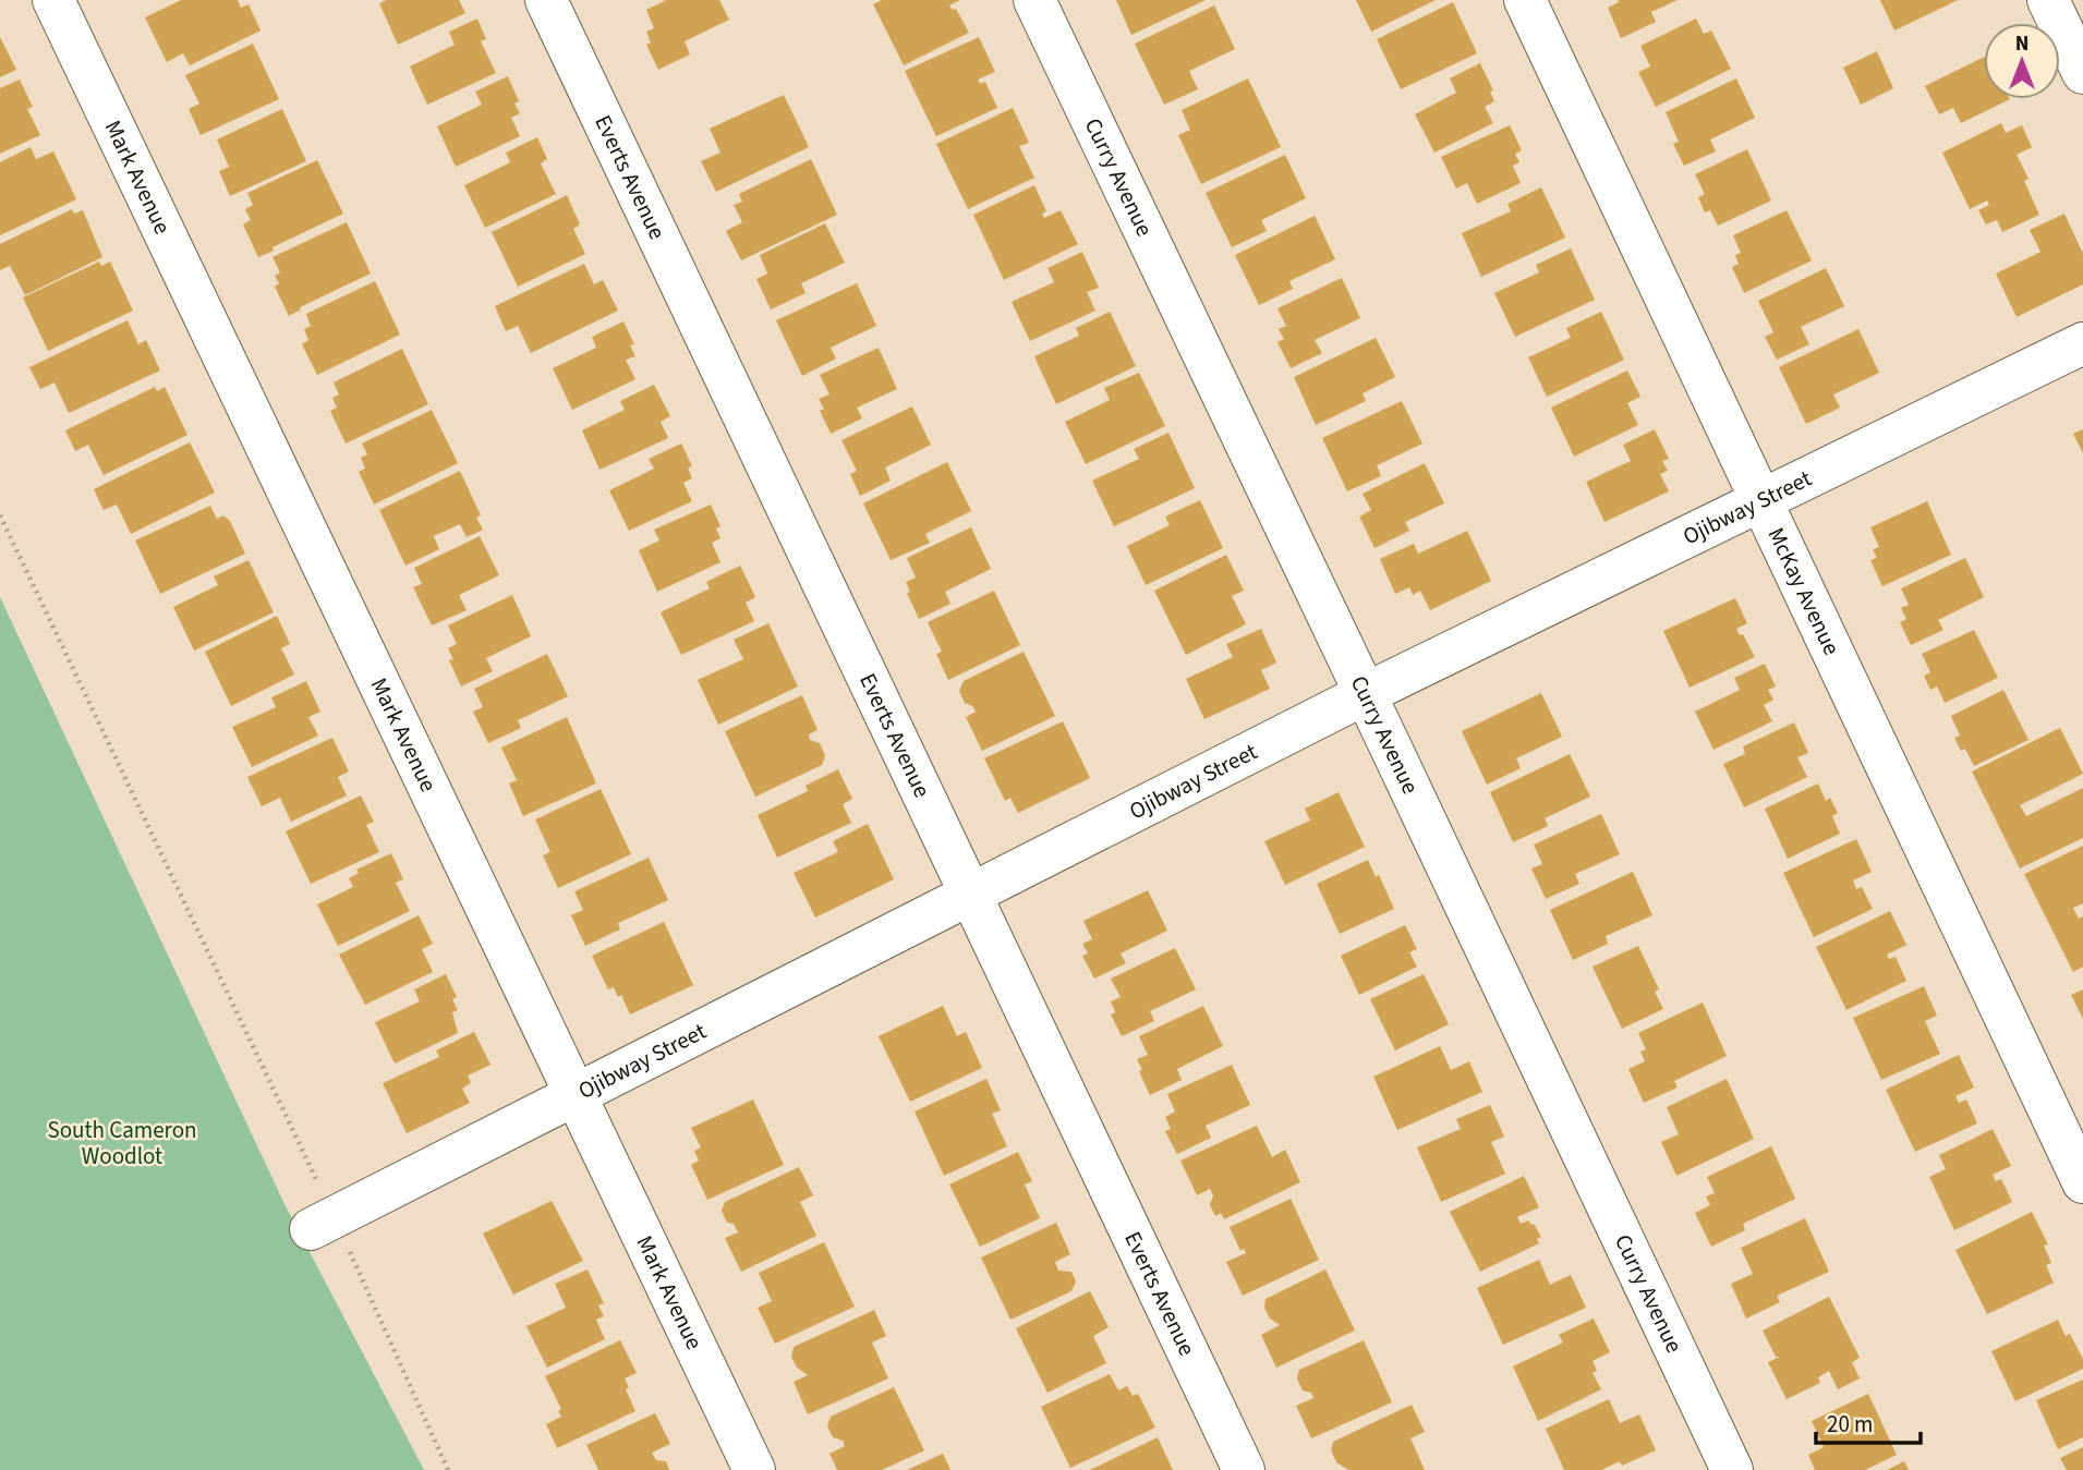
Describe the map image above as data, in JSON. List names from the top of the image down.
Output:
{
  "streets": {
    "street": [
      "Everts Avenue",
      "Curry Avenue",
      "Mark Avenue",
      "Ojibway Street",
      "McKay Avenue"
    ]
  },
  "crossings": [
    ["Everts Avenue", "Ojibway Street"],
    ["Curry Avenue", "Ojibway Street"],
    ["Mark Avenue", "Ojibway Street"],
    ["Ojibway Street", "McKay Avenue"]
  ],
  "parks": ["South Cameron Woodlot"],
  "scale_bar": "20 m",
  "north": "top"
}
